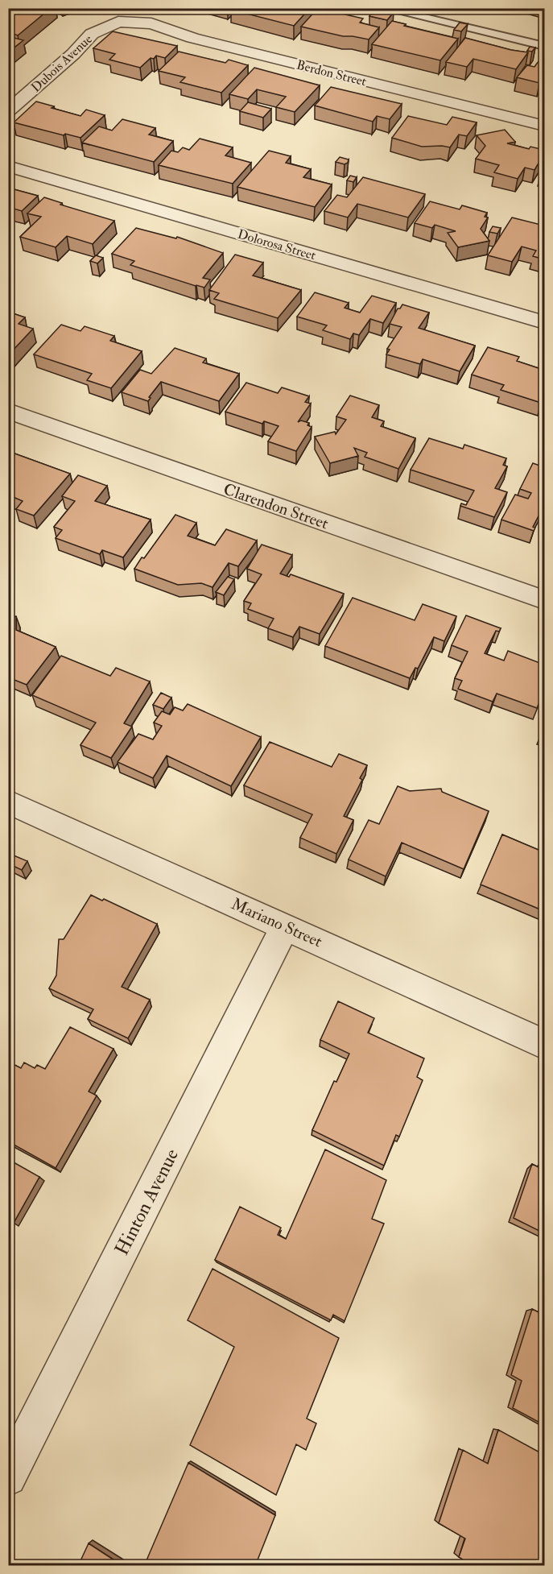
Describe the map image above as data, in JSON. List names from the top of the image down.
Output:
{
  "streets": {
    "street": [
      "Dubois Avenue",
      "Berdon Street",
      "Dolorosa Street",
      "Clarendon Street",
      "Mariano Street",
      "Hinton Avenue"
    ]
  },
  "crossings": [
    ["Dubois Avenue", "Berdon Street"],
    ["Mariano Street", "Hinton Avenue"]
  ]
}
